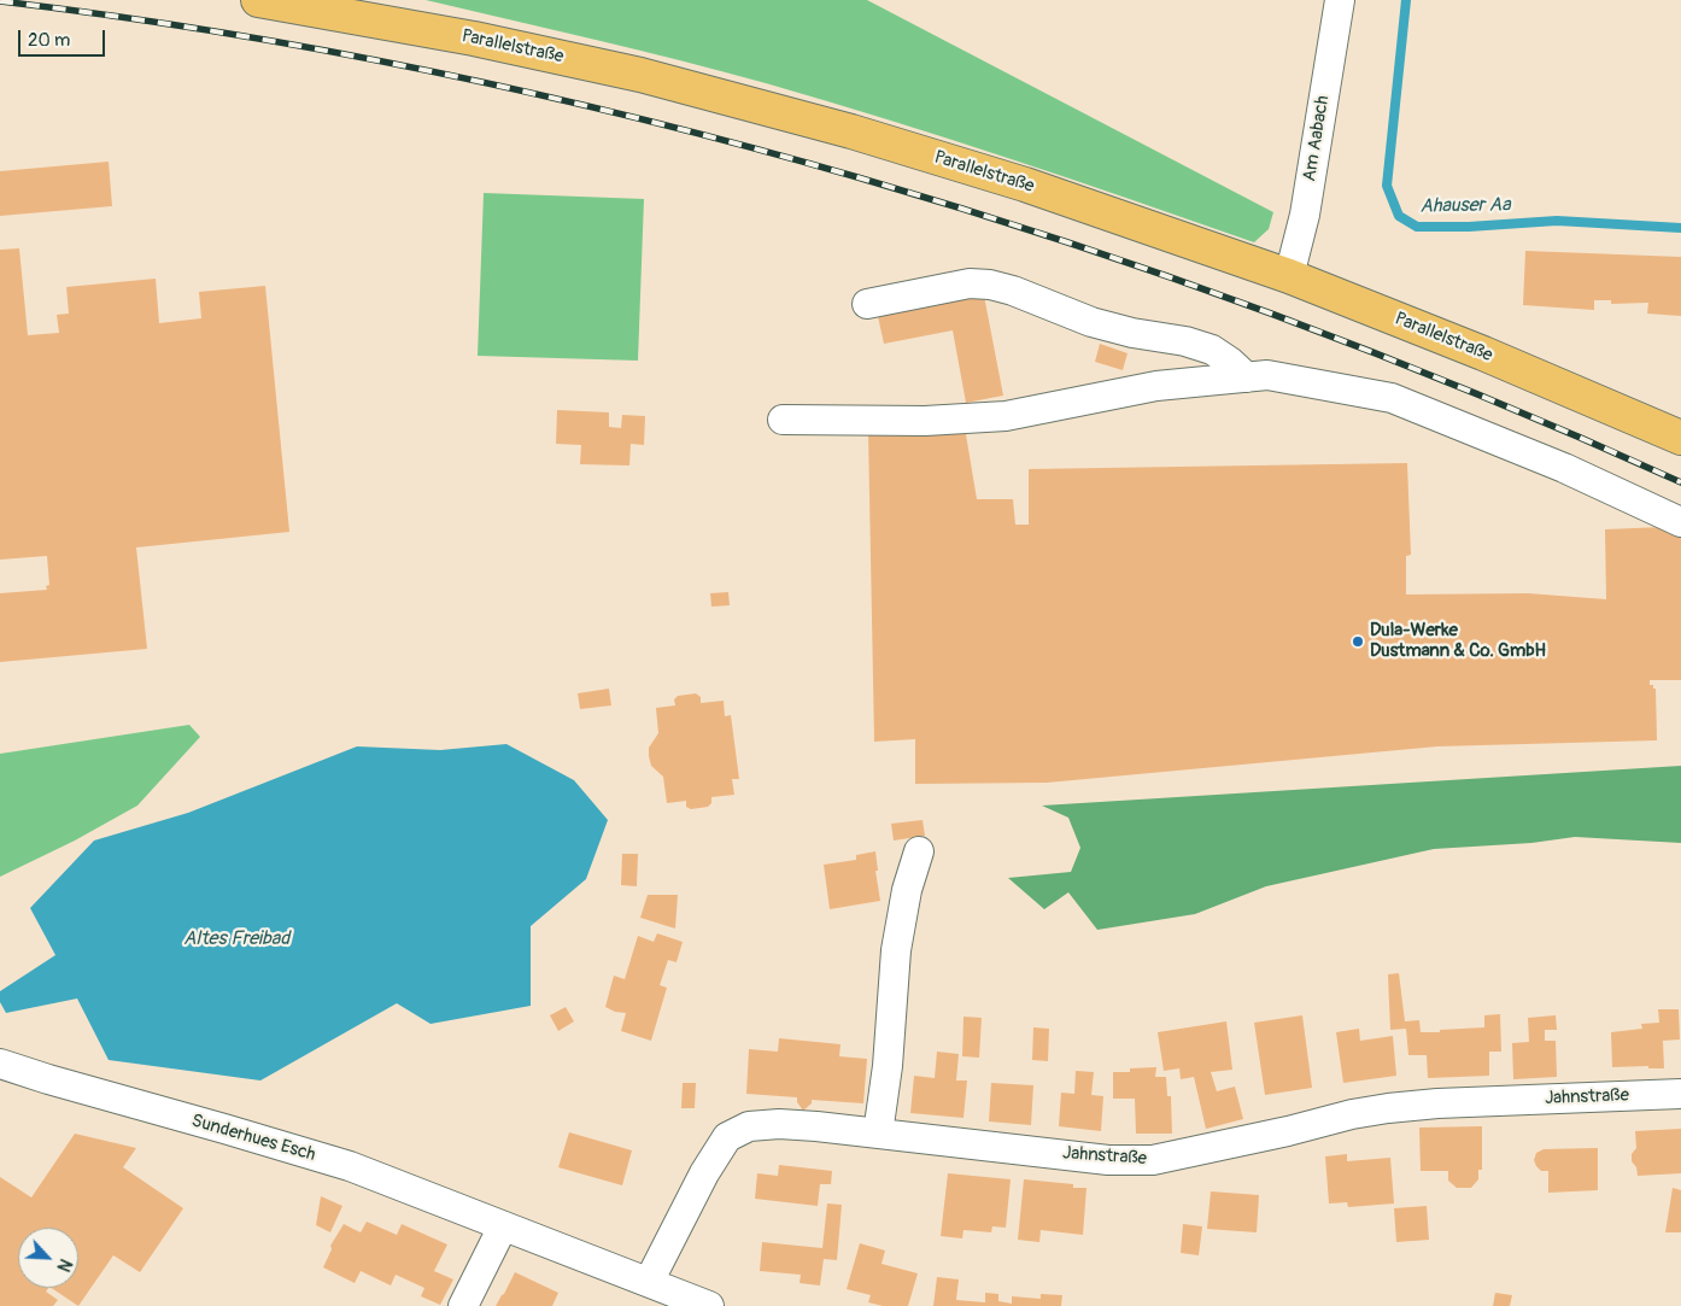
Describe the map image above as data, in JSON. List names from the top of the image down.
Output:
{
  "streets": {
    "main road": ["Parallelstraße"],
    "street": ["Am Aabach", "Jahnstraße", "Sunderhues Esch"]
  },
  "crossings": [
    ["Parallelstraße", "Am Aabach"],
    ["Jahnstraße", "Sunderhues Esch"]
  ],
  "water": ["Ahauser Aa", "Altes Freibad"],
  "places": ["Dula-Werke Dustmann & Co. GmbH"],
  "scale_bar": "20 m",
  "north": "bottom right"
}
